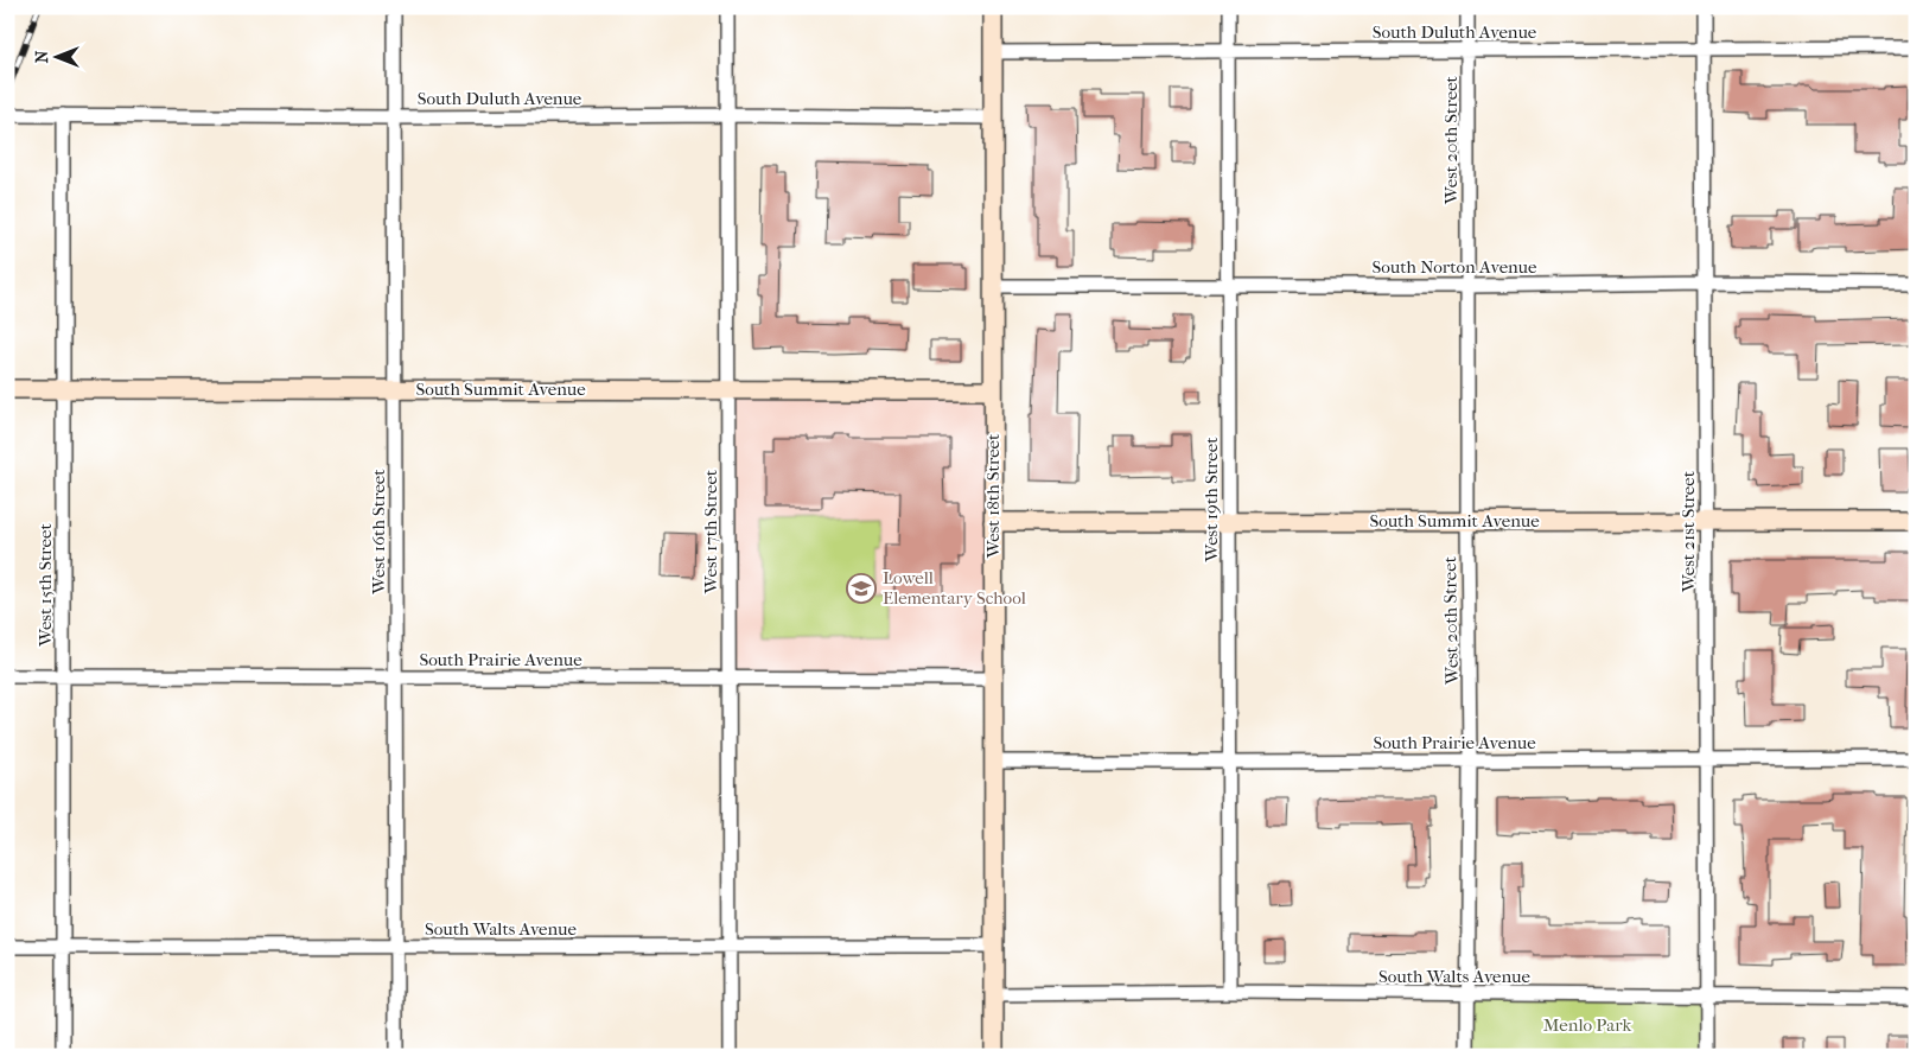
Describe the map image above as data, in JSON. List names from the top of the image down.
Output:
{
  "streets": {
    "street": [
      "South Duluth Avenue",
      "West 20th Street",
      "South Norton Avenue",
      "South Summit Avenue",
      "West 18th Street",
      "West 19th Street",
      "West 16th Street",
      "West 17th Street",
      "West 21st Street",
      "West 15th Street",
      "South Prairie Avenue",
      "South Walts Avenue"
    ]
  },
  "crossings": [
    ["South Duluth Avenue", "West 20th Street"],
    ["South Duluth Avenue", "West 18th Street"],
    ["South Duluth Avenue", "West 19th Street"],
    ["South Duluth Avenue", "West 16th Street"],
    ["South Duluth Avenue", "West 17th Street"],
    ["South Duluth Avenue", "West 21st Street"],
    ["South Duluth Avenue", "West 15th Street"],
    ["West 20th Street", "South Norton Avenue"],
    ["West 20th Street", "South Summit Avenue"],
    ["West 20th Street", "South Prairie Avenue"],
    ["West 20th Street", "South Walts Avenue"],
    ["South Norton Avenue", "West 18th Street"],
    ["South Norton Avenue", "West 19th Street"],
    ["South Norton Avenue", "West 21st Street"],
    ["South Summit Avenue", "West 18th Street"],
    ["South Summit Avenue", "West 19th Street"],
    ["South Summit Avenue", "West 16th Street"],
    ["South Summit Avenue", "West 17th Street"],
    ["South Summit Avenue", "West 21st Street"],
    ["South Summit Avenue", "West 15th Street"],
    ["West 18th Street", "South Prairie Avenue"],
    ["West 18th Street", "South Walts Avenue"],
    ["West 19th Street", "South Prairie Avenue"],
    ["West 19th Street", "South Walts Avenue"],
    ["West 16th Street", "South Prairie Avenue"],
    ["West 16th Street", "South Walts Avenue"],
    ["West 17th Street", "South Prairie Avenue"],
    ["West 17th Street", "South Walts Avenue"],
    ["West 21st Street", "South Prairie Avenue"],
    ["West 21st Street", "South Walts Avenue"],
    ["West 15th Street", "South Prairie Avenue"],
    ["West 15th Street", "South Walts Avenue"]
  ],
  "parks": ["Menlo Park"],
  "places": {
    "school or university": ["Lowell Elementary School"]
  },
  "north": "left"
}
